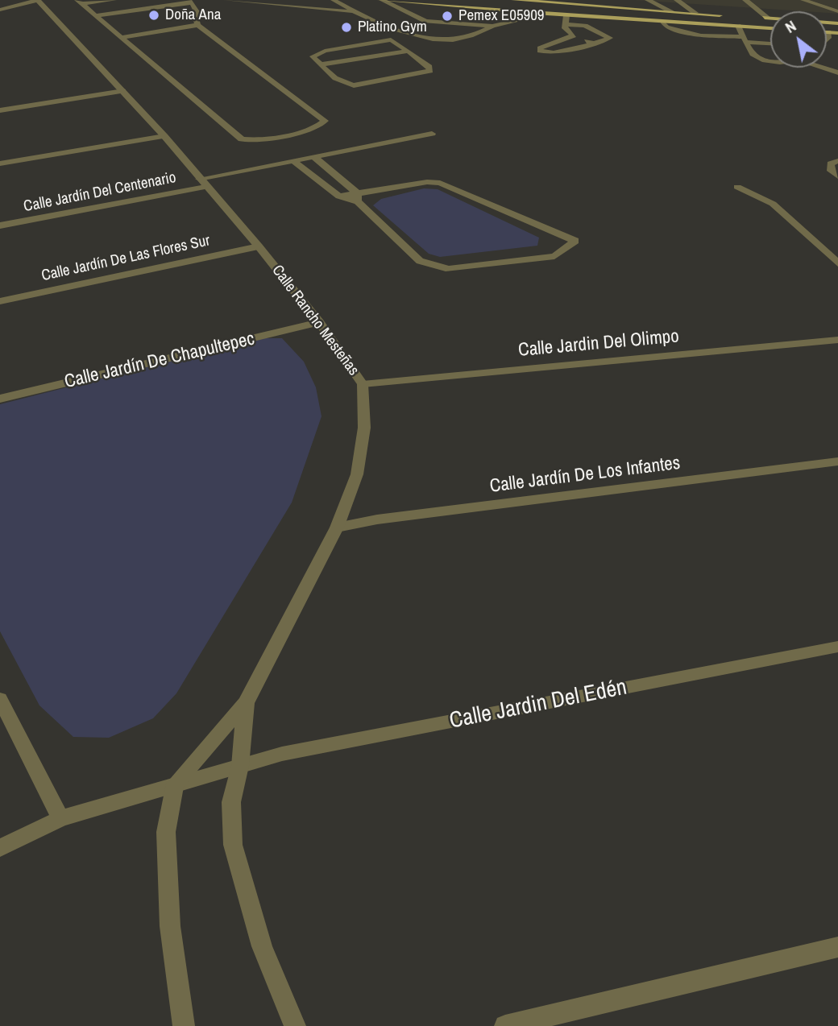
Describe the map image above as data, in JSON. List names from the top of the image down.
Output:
{
  "streets": {
    "street": [
      "Calle Jardín Del Centenario",
      "Calle Jardín De Las Flores Sur",
      "Calle Rancho Mesteñas",
      "Calle Jardin Del Olimpo",
      "Calle Jardín De Chapultepec",
      "Calle Jardín De Los Infantes",
      "Calle Jardin Del Edén"
    ]
  },
  "crossings": [
    ["Calle Jardín Del Centenario", "Calle Rancho Mesteñas"],
    ["Calle Jardín De Las Flores Sur", "Calle Rancho Mesteñas"],
    ["Calle Rancho Mesteñas", "Calle Jardin Del Olimpo"],
    ["Calle Rancho Mesteñas", "Calle Jardín De Chapultepec"],
    ["Calle Rancho Mesteñas", "Calle Jardín De Los Infantes"],
    ["Calle Rancho Mesteñas", "Calle Jardin Del Edén"]
  ],
  "places": ["Doña Ana", "Pemex E05909", "Platino Gym"],
  "north": "top left"
}
